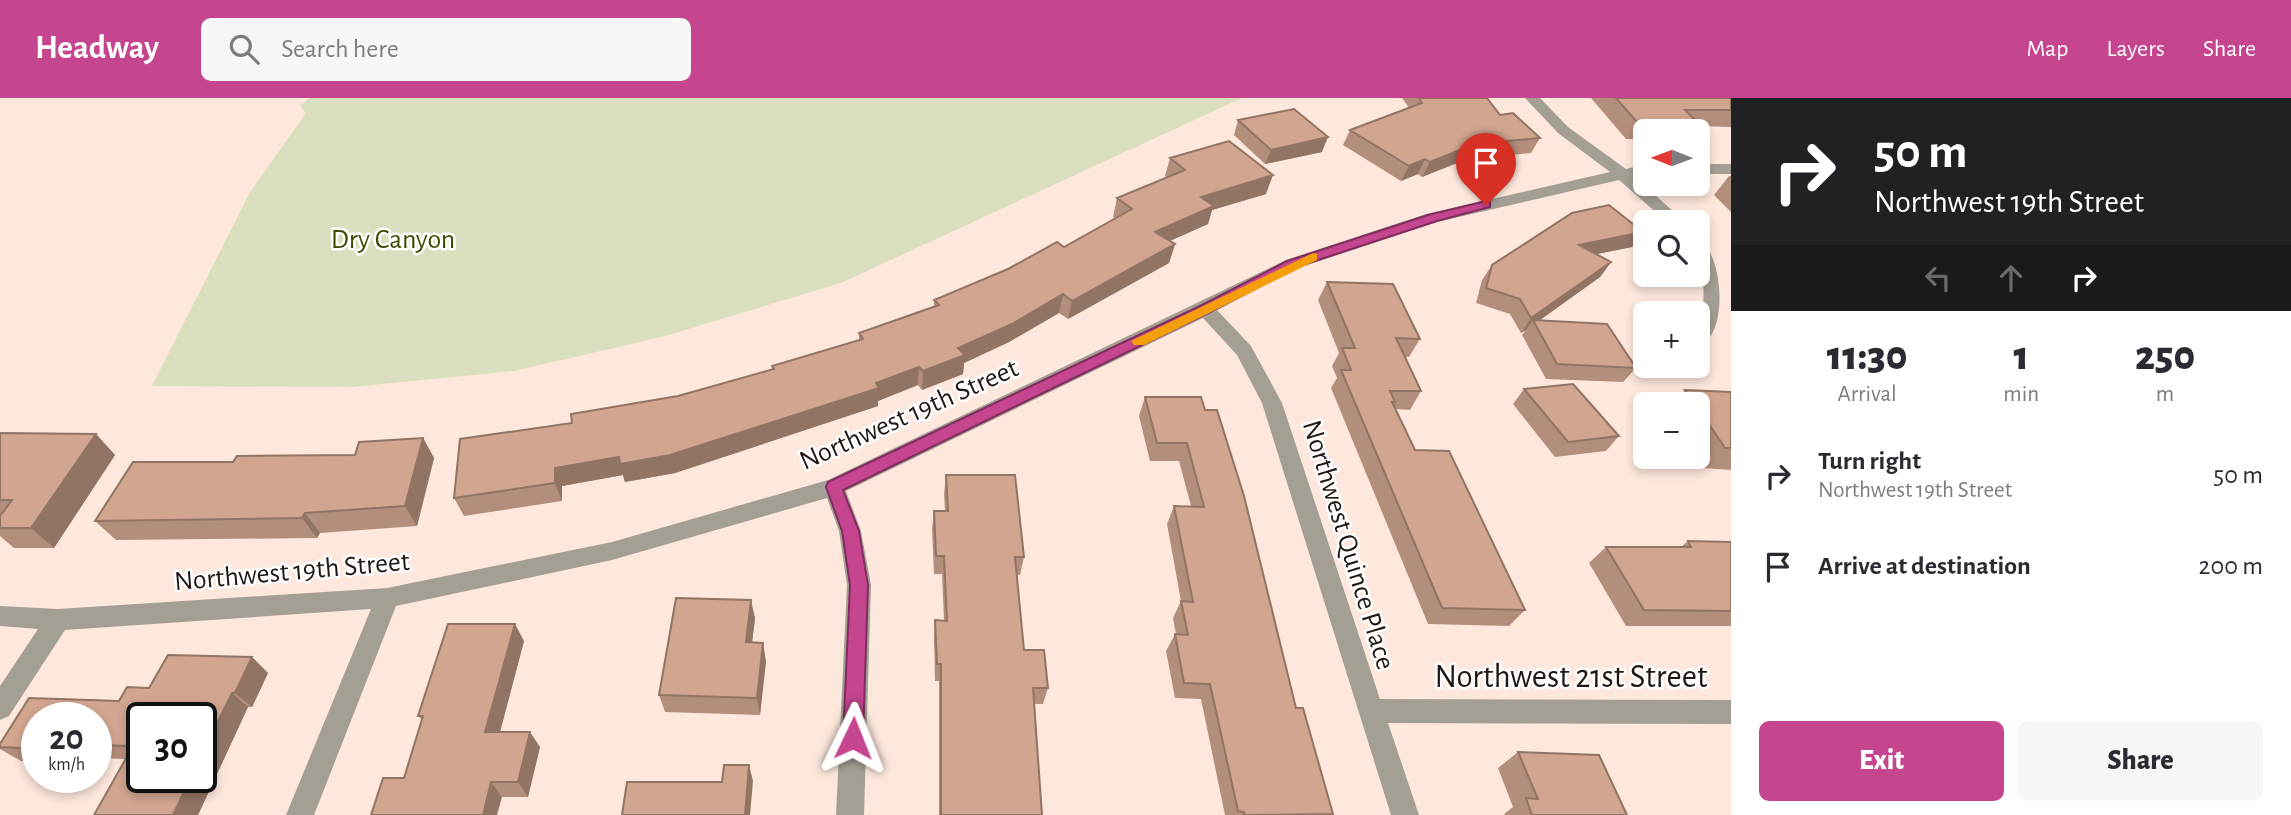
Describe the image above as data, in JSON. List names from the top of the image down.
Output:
{
  "streets": {
    "street": ["Northwest 19th Street", "Northwest Quince Place", "Northwest 21st Street"]
  },
  "crossings": [
    ["Northwest 19th Street", "Northwest Quince Place"],
    ["Northwest Quince Place", "Northwest 21st Street"]
  ],
  "parks": ["Dry Canyon"],
  "north": "left",
  "page": {
    "header": "Headway",
    "search": "Search here",
    "nav": ["Map", "Layers", "Share"],
    "turn": ["50 m", "Northwest 19th Street"],
    "map_buttons": ["+", "−"],
    "eta": [
      "11:30",
      "Arrival",
      "1",
      "min",
      "250",
      "m"
    ],
    "list": [
      {
        "name": "Turn right",
        "note": "Northwest 19th Street",
        "value": "50 m"
      },
      {
        "name": "Arrive at destination",
        "value": "200 m"
      }
    ],
    "speed": "20 km/h",
    "limit": "30",
    "buttons": ["Exit", "Share"]
  }
}
